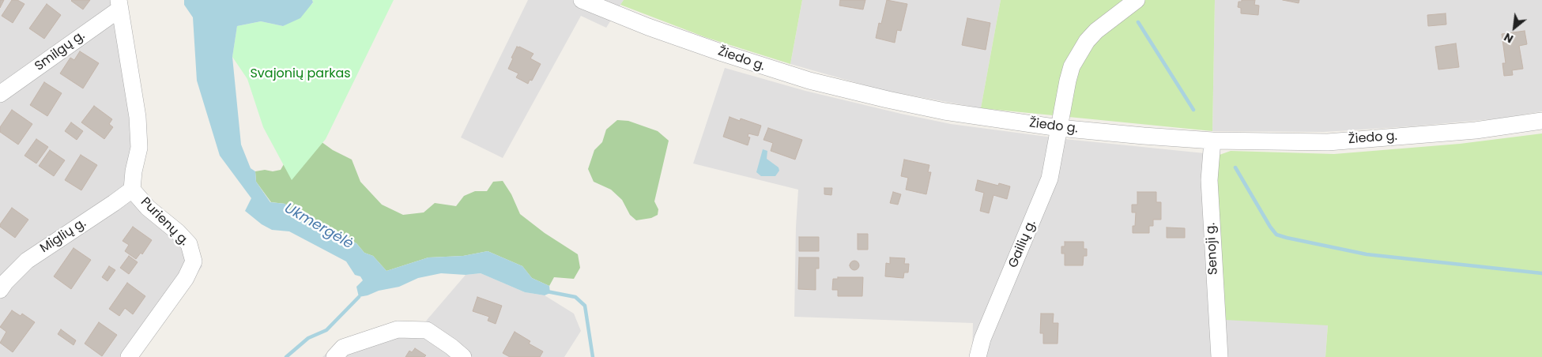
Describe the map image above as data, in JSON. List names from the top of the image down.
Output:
{
  "streets": {
    "street": [
      "Smilgų g.",
      "Žiedo g.",
      "Purienų g.",
      "Miglių g.",
      "Gailių g.",
      "Senoji g."
    ]
  },
  "crossings": [
    ["Smilgų g.", "Purienų g."],
    ["Žiedo g.", "Gailių g."],
    ["Žiedo g.", "Senoji g."],
    ["Purienų g.", "Miglių g."]
  ],
  "water": ["Ukmergėlė"],
  "parks": ["Svajonių parkas"],
  "north": "bottom left"
}
